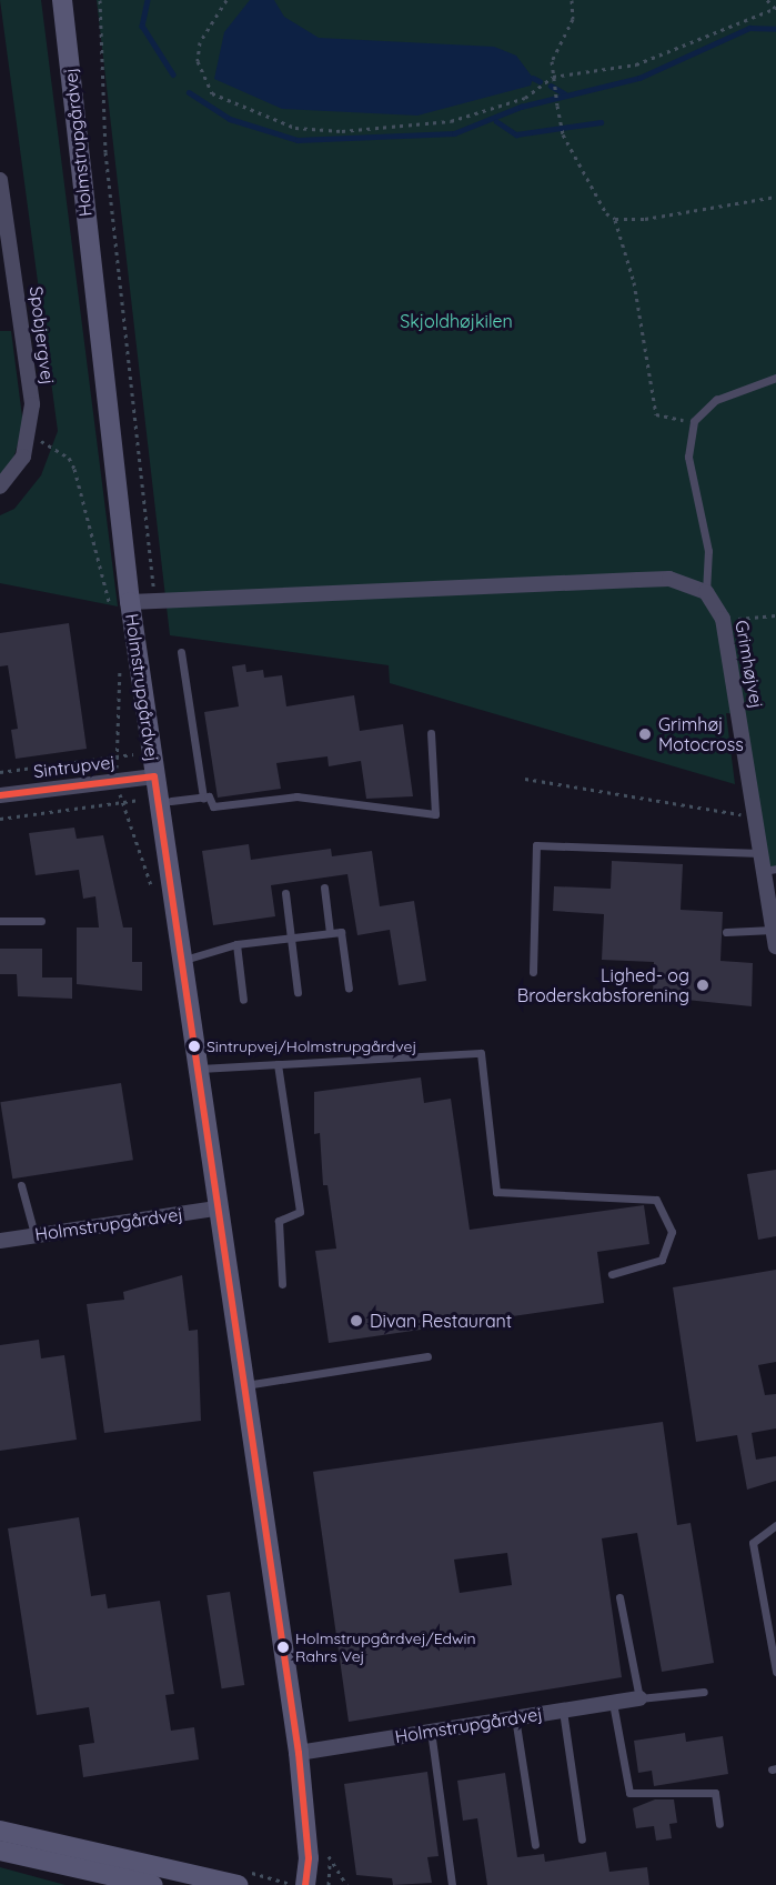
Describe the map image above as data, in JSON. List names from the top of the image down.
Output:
{
  "streets": {
    "street": [
      "Holmstrupgårdvej",
      "Spobjergvej",
      "Grimhøjvej",
      "Sintrupvej"
    ]
  },
  "crossings": [
    ["Holmstrupgårdvej", "Grimhøjvej"],
    ["Holmstrupgårdvej", "Sintrupvej"]
  ],
  "parks": ["Skjoldhøjkilen"],
  "places": [
    "Grimhøj Motocross",
    "Lighed- og Broderskabsforening",
    "Sintrupvej/Holmstrupgårdvej",
    "Divan Restaurant",
    "Holmstrupgårdvej/Edwin Rahrs Vej"
  ]
}
